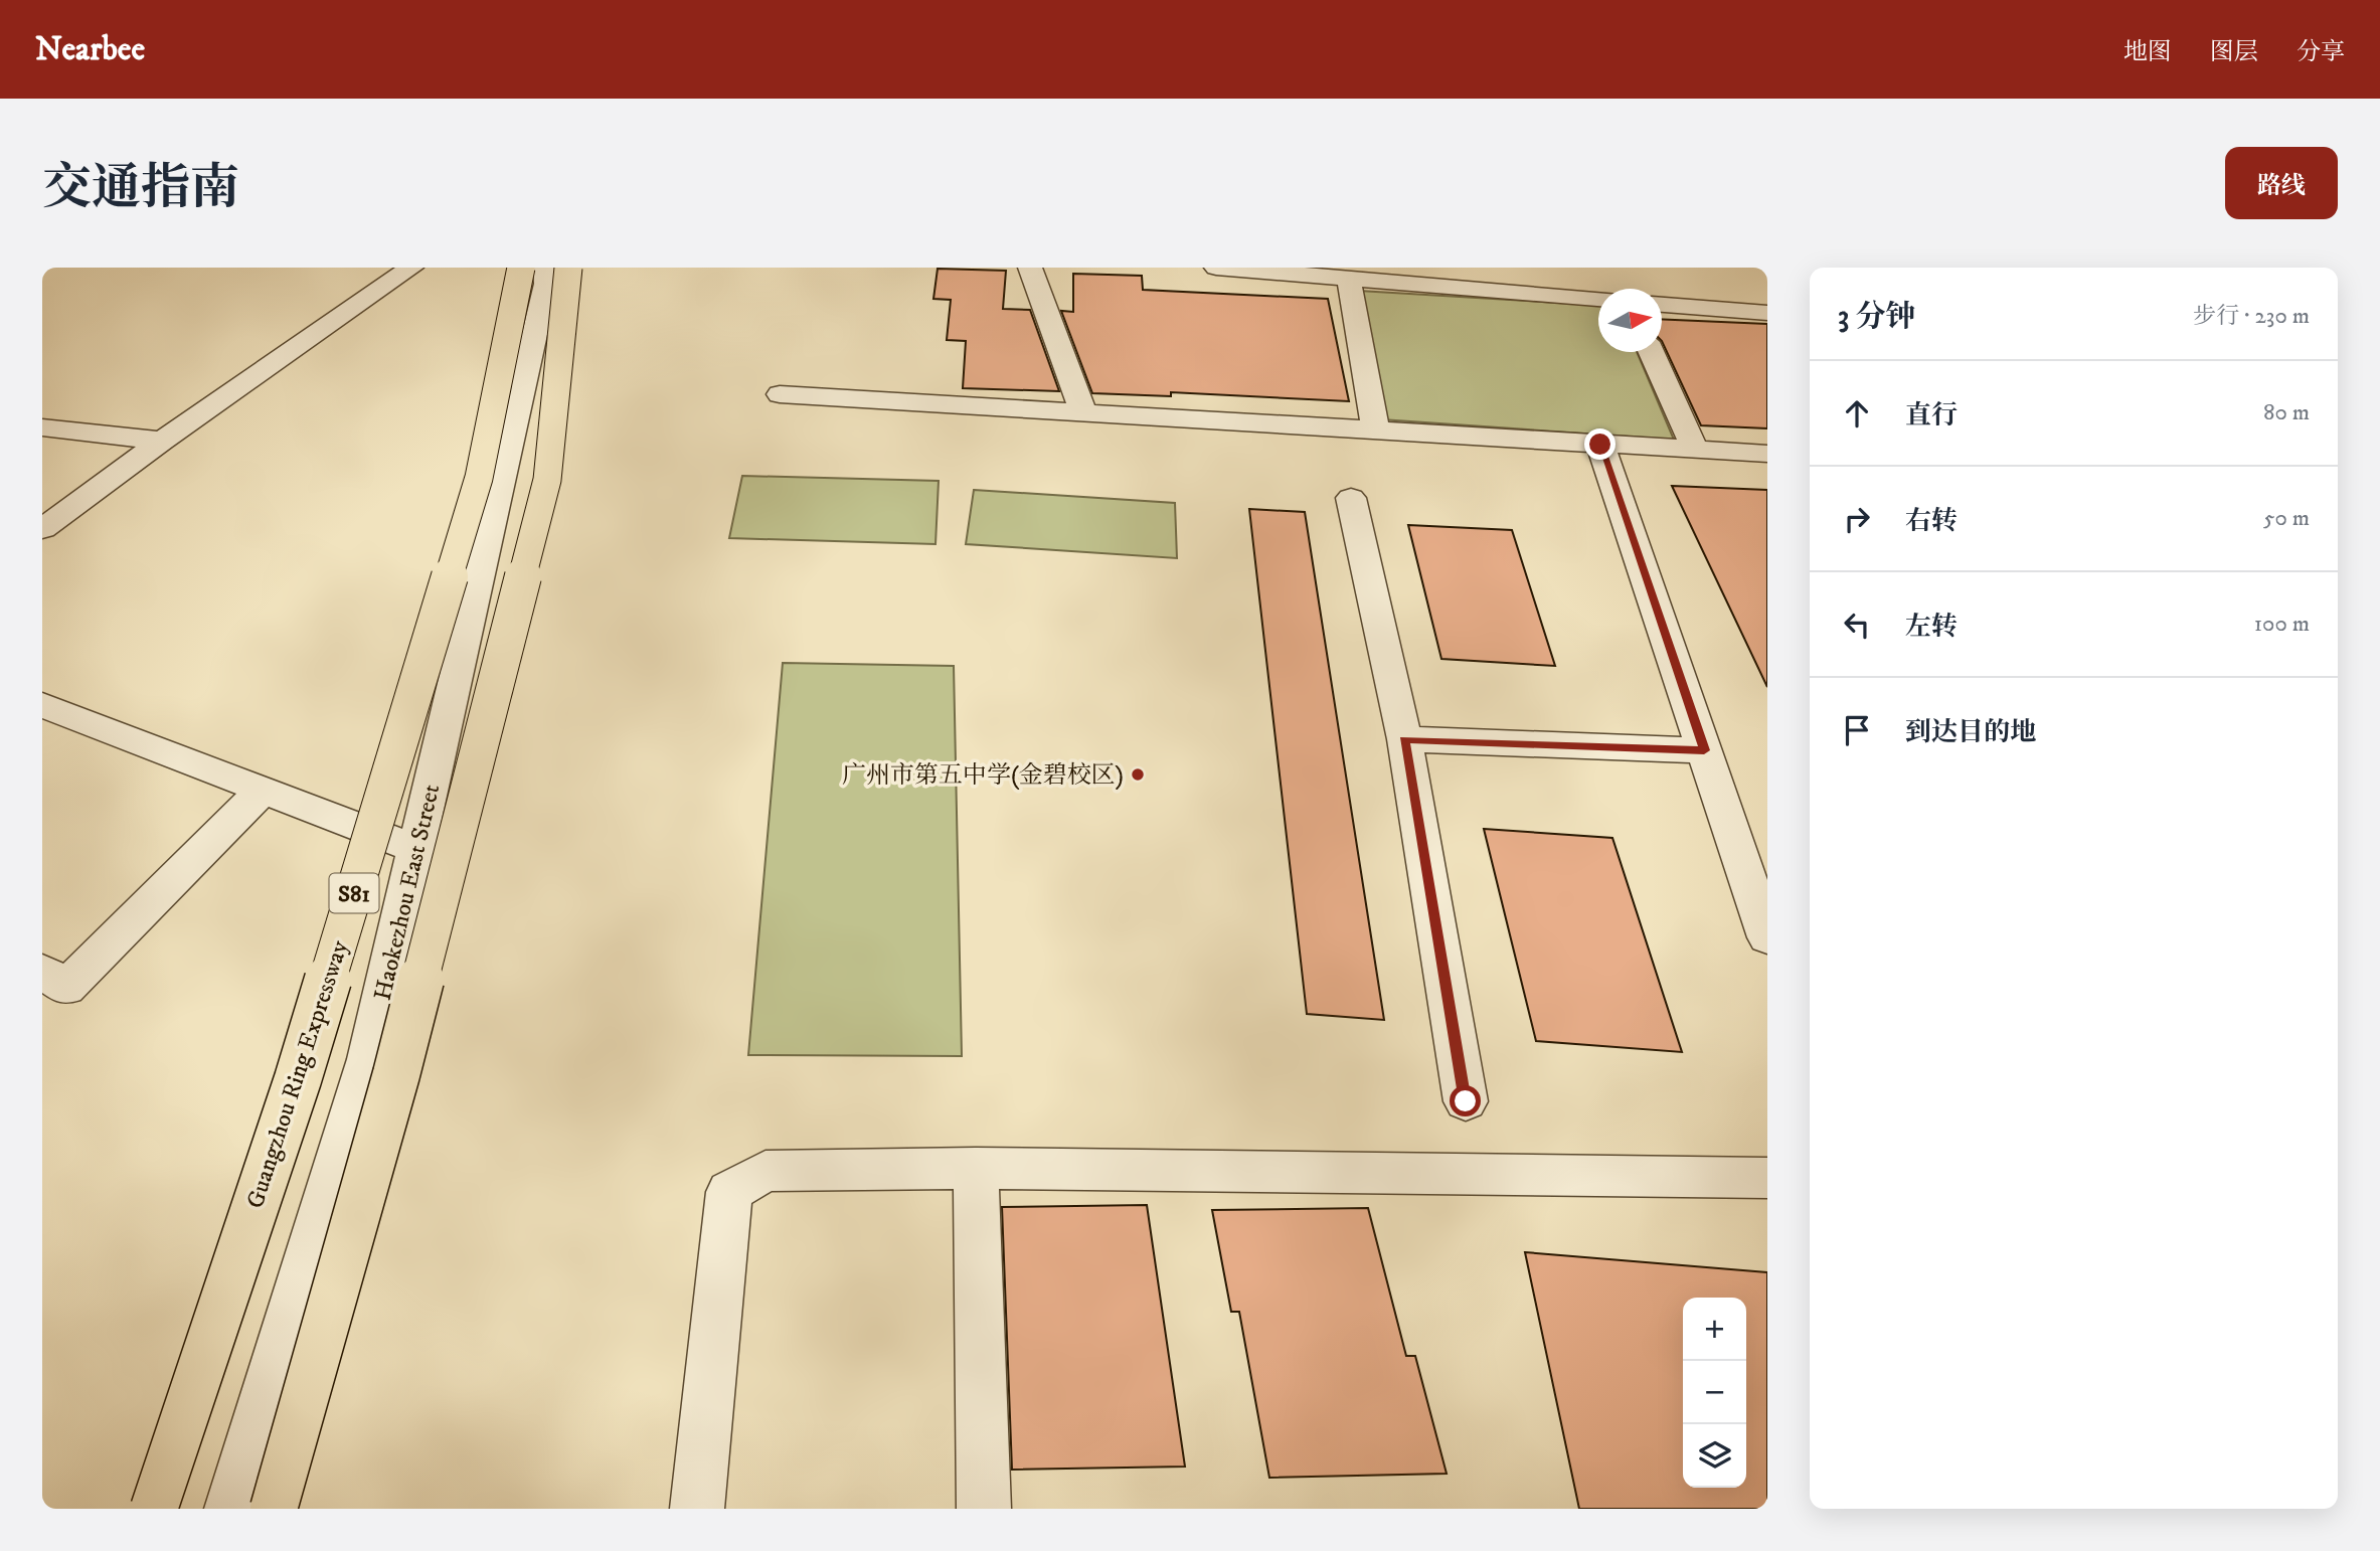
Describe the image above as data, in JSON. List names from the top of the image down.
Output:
{
  "streets": {
    "highway": ["S81", "Guangzhou Ring Expressway"],
    "street": ["Haokezhou East Street"]
  },
  "places": ["广州市第五中学(金碧校区)"],
  "north": "right",
  "page": {
    "header": "Nearbee",
    "nav": ["地图", "图层", "分享"],
    "title": "交通指南",
    "buttons": "路线",
    "heading": ["3 分钟", "步行 · 230 m"],
    "list": [
      ["直行", "80 m"],
      ["右转", "50 m"],
      ["左转", "100 m"],
      "到达目的地"
    ],
    "map_buttons": ["+", "−"]
  }
}
